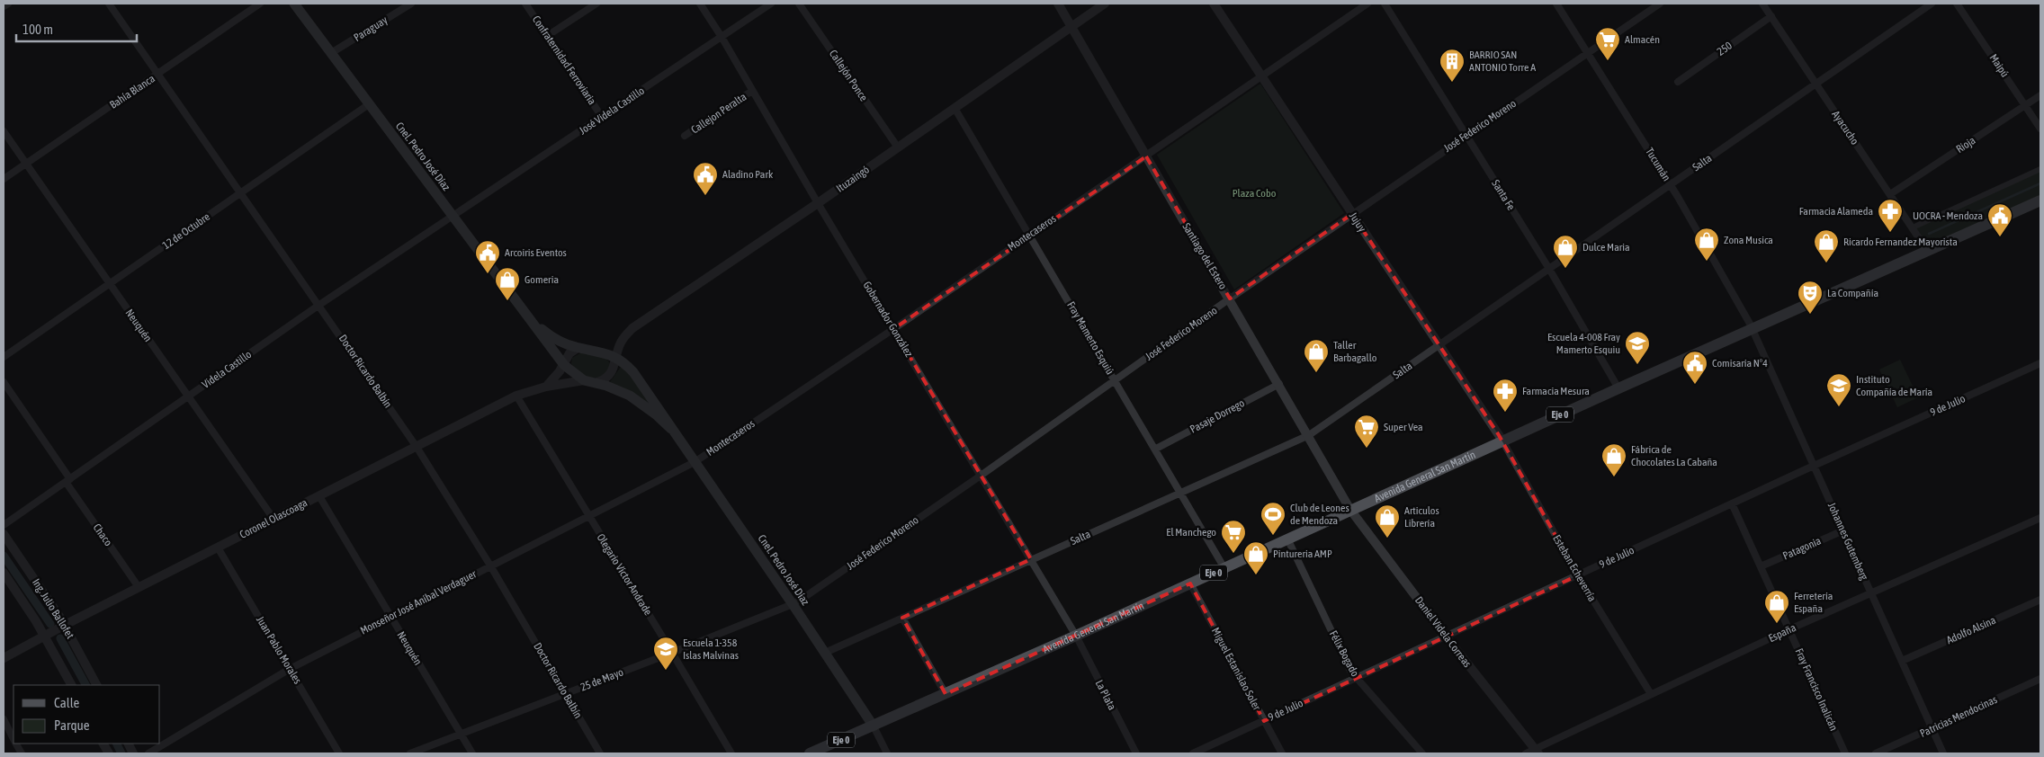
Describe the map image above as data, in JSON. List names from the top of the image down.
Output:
{
  "streets": {
    "main road": ["Cnel. Pedro José Díaz", "Eje 0", "Avenida General San Martín"],
    "street": [
      "Paraguay",
      "250",
      "Confraternidad Ferroviaria",
      "Maipú",
      "Callejón Ponce",
      "Bahía Blanca",
      "José Videla Castillo",
      "Callejon Peralta",
      "José Federico Moreno",
      "Ayacucho",
      "Rioja",
      "Salta",
      "Tucumán",
      "Ituzaingó",
      "Santa Fe",
      "Jujuy",
      "12 de Octubre",
      "Montecaseros",
      "Santiago del Estero",
      "Gobernador González",
      "Neuquén",
      "Fray Mamerto Esquiú",
      "Videla Castillo",
      "Doctor Ricardo Balbín",
      "9 de Julio",
      "Pasaje Dorrego",
      "Coronel Olascoaga",
      "Chaco",
      "Johannes Gutemberg",
      "Patagonia",
      "Esteban Echeverría",
      "Olegario Víctor Andrade",
      "Monseñor José Aníbal Verdaguer",
      "Ing. Julio Ballofet",
      "Adolfo Alsina",
      "Daniel Videla Correas",
      "España",
      "Juan Pablo Morales",
      "Félix Bogado",
      "Miguel Estanislao Soler",
      "25 de Mayo",
      "Fray Francisco Inalicán",
      "La Plata",
      "Patricias Mendocinas"
    ]
  },
  "crossings": [
    ["Paraguay", "Cnel. Pedro José Díaz"],
    ["250", "Ayacucho"],
    ["Confraternidad Ferroviaria", "José Videla Castillo"],
    ["Maipú", "Rioja"],
    ["Callejón Ponce", "Ituzaingó"],
    ["Bahía Blanca", "Neuquén"],
    ["Bahía Blanca", "Doctor Ricardo Balbín"],
    ["José Videla Castillo", "Cnel. Pedro José Díaz"],
    ["José Videla Castillo", "Gobernador González"],
    ["José Videla Castillo", "Videla Castillo"],
    ["Callejon Peralta", "Gobernador González"],
    ["José Federico Moreno", "Cnel. Pedro José Díaz"],
    ["José Federico Moreno", "Tucumán"],
    ["José Federico Moreno", "Santa Fe"],
    ["José Federico Moreno", "Jujuy"],
    ["José Federico Moreno", "Santiago del Estero"],
    ["José Federico Moreno", "Gobernador González"],
    ["José Federico Moreno", "Fray Mamerto Esquiú"],
    ["José Federico Moreno", "25 de Mayo"],
    ["Ayacucho", "Rioja"],
    ["Ayacucho", "Salta"],
    ["Ayacucho", "Avenida General San Martín"],
    ["Cnel. Pedro José Díaz", "Salta"],
    ["Cnel. Pedro José Díaz", "Ituzaingó"],
    ["Cnel. Pedro José Díaz", "12 de Octubre"],
    ["Cnel. Pedro José Díaz", "Montecaseros"],
    ["Cnel. Pedro José Díaz", "Videla Castillo"],
    ["Cnel. Pedro José Díaz", "Avenida General San Martín"],
    ["Cnel. Pedro José Díaz", "Coronel Olascoaga"],
    ["Cnel. Pedro José Díaz", "Monseñor José Aníbal Verdaguer"],
    ["Cnel. Pedro José Díaz", "25 de Mayo"],
    ["Salta", "Tucumán"],
    ["Salta", "Santa Fe"],
    ["Salta", "Jujuy"],
    ["Salta", "Santiago del Estero"],
    ["Salta", "Gobernador González"],
    ["Salta", "Fray Mamerto Esquiú"],
    ["Tucumán", "Avenida General San Martín"],
    ["Tucumán", "Johannes Gutemberg"],
    ["Ituzaingó", "Santiago del Estero"],
    ["Ituzaingó", "Gobernador González"],
    ["Ituzaingó", "Fray Mamerto Esquiú"],
    ["Santa Fe", "Avenida General San Martín"],
    ["Jujuy", "Montecaseros"],
    ["Jujuy", "Avenida General San Martín"],
    ["Jujuy", "Esteban Echeverría"],
    ["12 de Octubre", "Neuquén"],
    ["12 de Octubre", "Doctor Ricardo Balbín"],
    ["Montecaseros", "Santiago del Estero"],
    ["Montecaseros", "Gobernador González"],
    ["Montecaseros", "Fray Mamerto Esquiú"],
    ["Montecaseros", "Monseñor José Aníbal Verdaguer"],
    ["Santiago del Estero", "Pasaje Dorrego"],
    ["Santiago del Estero", "Avenida General San Martín"],
    ["Santiago del Estero", "Daniel Videla Correas"],
    ["Gobernador González", "Avenida General San Martín"],
    ["Gobernador González", "La Plata"],
    ["Neuquén", "Videla Castillo"],
    ["Neuquén", "Coronel Olascoaga"],
    ["Neuquén", "Monseñor José Aníbal Verdaguer"],
    ["Neuquén", "25 de Mayo"],
    ["Fray Mamerto Esquiú", "Pasaje Dorrego"],
    ["Fray Mamerto Esquiú", "Avenida General San Martín"],
    ["Videla Castillo", "Doctor Ricardo Balbín"],
    ["Videla Castillo", "Chaco"],
    ["Doctor Ricardo Balbín", "Coronel Olascoaga"],
    ["Doctor Ricardo Balbín", "Monseñor José Aníbal Verdaguer"],
    ["Doctor Ricardo Balbín", "25 de Mayo"],
    ["9 de Julio", "Johannes Gutemberg"],
    ["9 de Julio", "Esteban Echeverría"],
    ["9 de Julio", "Daniel Videla Correas"],
    ["9 de Julio", "Félix Bogado"],
    ["9 de Julio", "Miguel Estanislao Soler"],
    ["9 de Julio", "Fray Francisco Inalicán"],
    ["Avenida General San Martín", "Johannes Gutemberg"],
    ["Avenida General San Martín", "Esteban Echeverría"],
    ["Avenida General San Martín", "Daniel Videla Correas"],
    ["Avenida General San Martín", "Félix Bogado"],
    ["Avenida General San Martín", "Miguel Estanislao Soler"],
    ["Avenida General San Martín", "La Plata"],
    ["Coronel Olascoaga", "Chaco"],
    ["Coronel Olascoaga", "Olegario Víctor Andrade"],
    ["Coronel Olascoaga", "Ing. Julio Ballofet"],
    ["Coronel Olascoaga", "Juan Pablo Morales"],
    ["Johannes Gutemberg", "Patagonia"],
    ["Johannes Gutemberg", "Adolfo Alsina"],
    ["Johannes Gutemberg", "España"],
    ["Johannes Gutemberg", "Patricias Mendocinas"],
    ["Patagonia", "Fray Francisco Inalicán"],
    ["Esteban Echeverría", "España"],
    ["Olegario Víctor Andrade", "Monseñor José Aníbal Verdaguer"],
    ["Olegario Víctor Andrade", "25 de Mayo"],
    ["Monseñor José Aníbal Verdaguer", "Juan Pablo Morales"],
    ["Daniel Videla Correas", "España"],
    ["España", "Fray Francisco Inalicán"]
  ],
  "parks": ["Plaza Cobo"],
  "places": {
    "supermarket": ["Almacén", "Super Vea", "El Manchego"],
    "building": ["BARRIO SAN ANTONIO Torre A"],
    "public building": [
      "Aladino Park",
      "UOCRA - Mendoza",
      "Arcoiris Eventos",
      "Comisaría N°4"
    ],
    "pharmacy": ["Farmacia Alameda", "Farmacia Mesura"],
    "shop": [
      "Zona Musica",
      "Ricardo Fernandez Mayorista",
      "Dulce Maria",
      "Gomeria",
      "Taller Barbagallo",
      "Fábrica de Chocolates La Cabaña",
      "Articulos Librería",
      "Pintureria AMP",
      "Ferretería España"
    ],
    "theatre": ["La Compañía"],
    "school or university": ["Escuela 4-008 Fray Mamerto Esquiu", "Instituto Compañía de María", "Escuela 1-358 Islas Malvinas"],
    "sports": ["Club de Leones de Mendoza"]
  },
  "legend": ["Calle", "Parque"],
  "scale_bar": "100 m"
}
